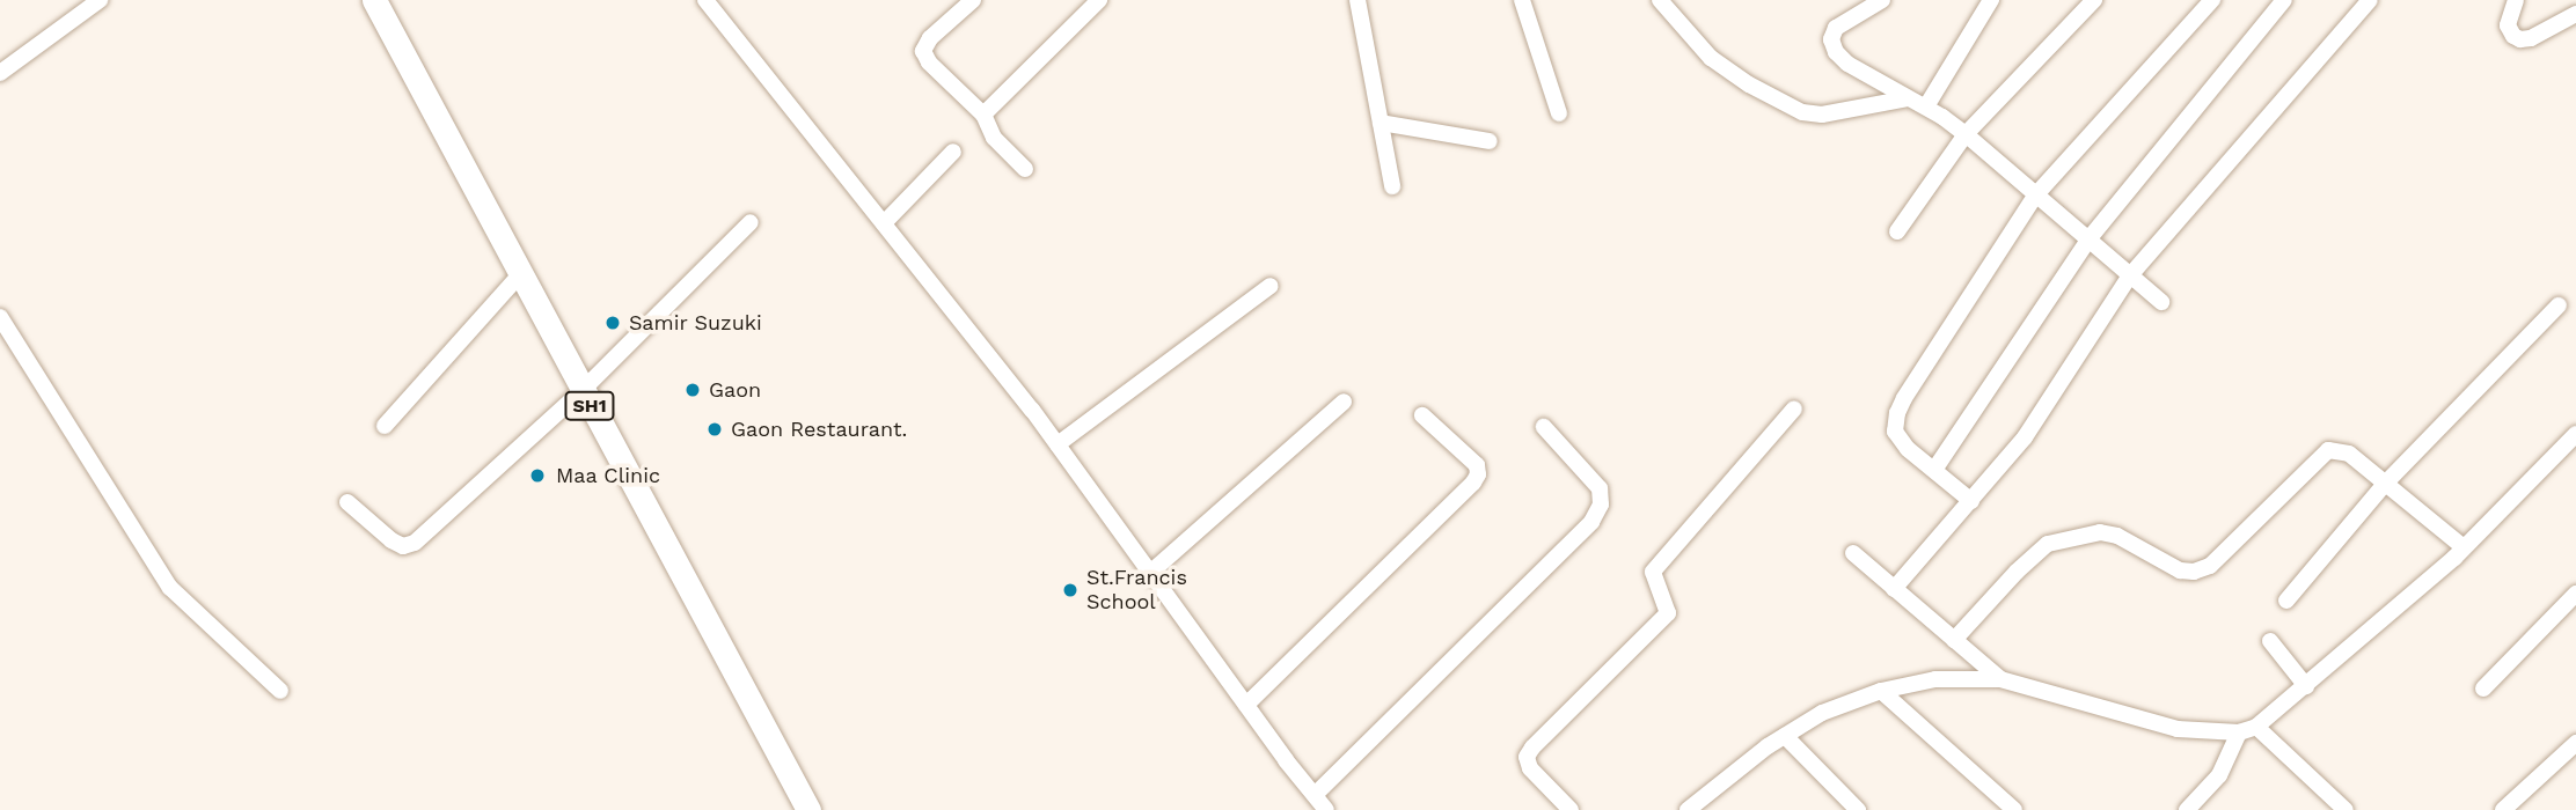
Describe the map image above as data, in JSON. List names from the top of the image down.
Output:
{
  "streets": {
    "main road": ["SH1"]
  },
  "places": [
    "Samir Suzuki",
    "Gaon",
    "Gaon Restaurant.",
    "Maa Clinic",
    "St.Francis School"
  ]
}
